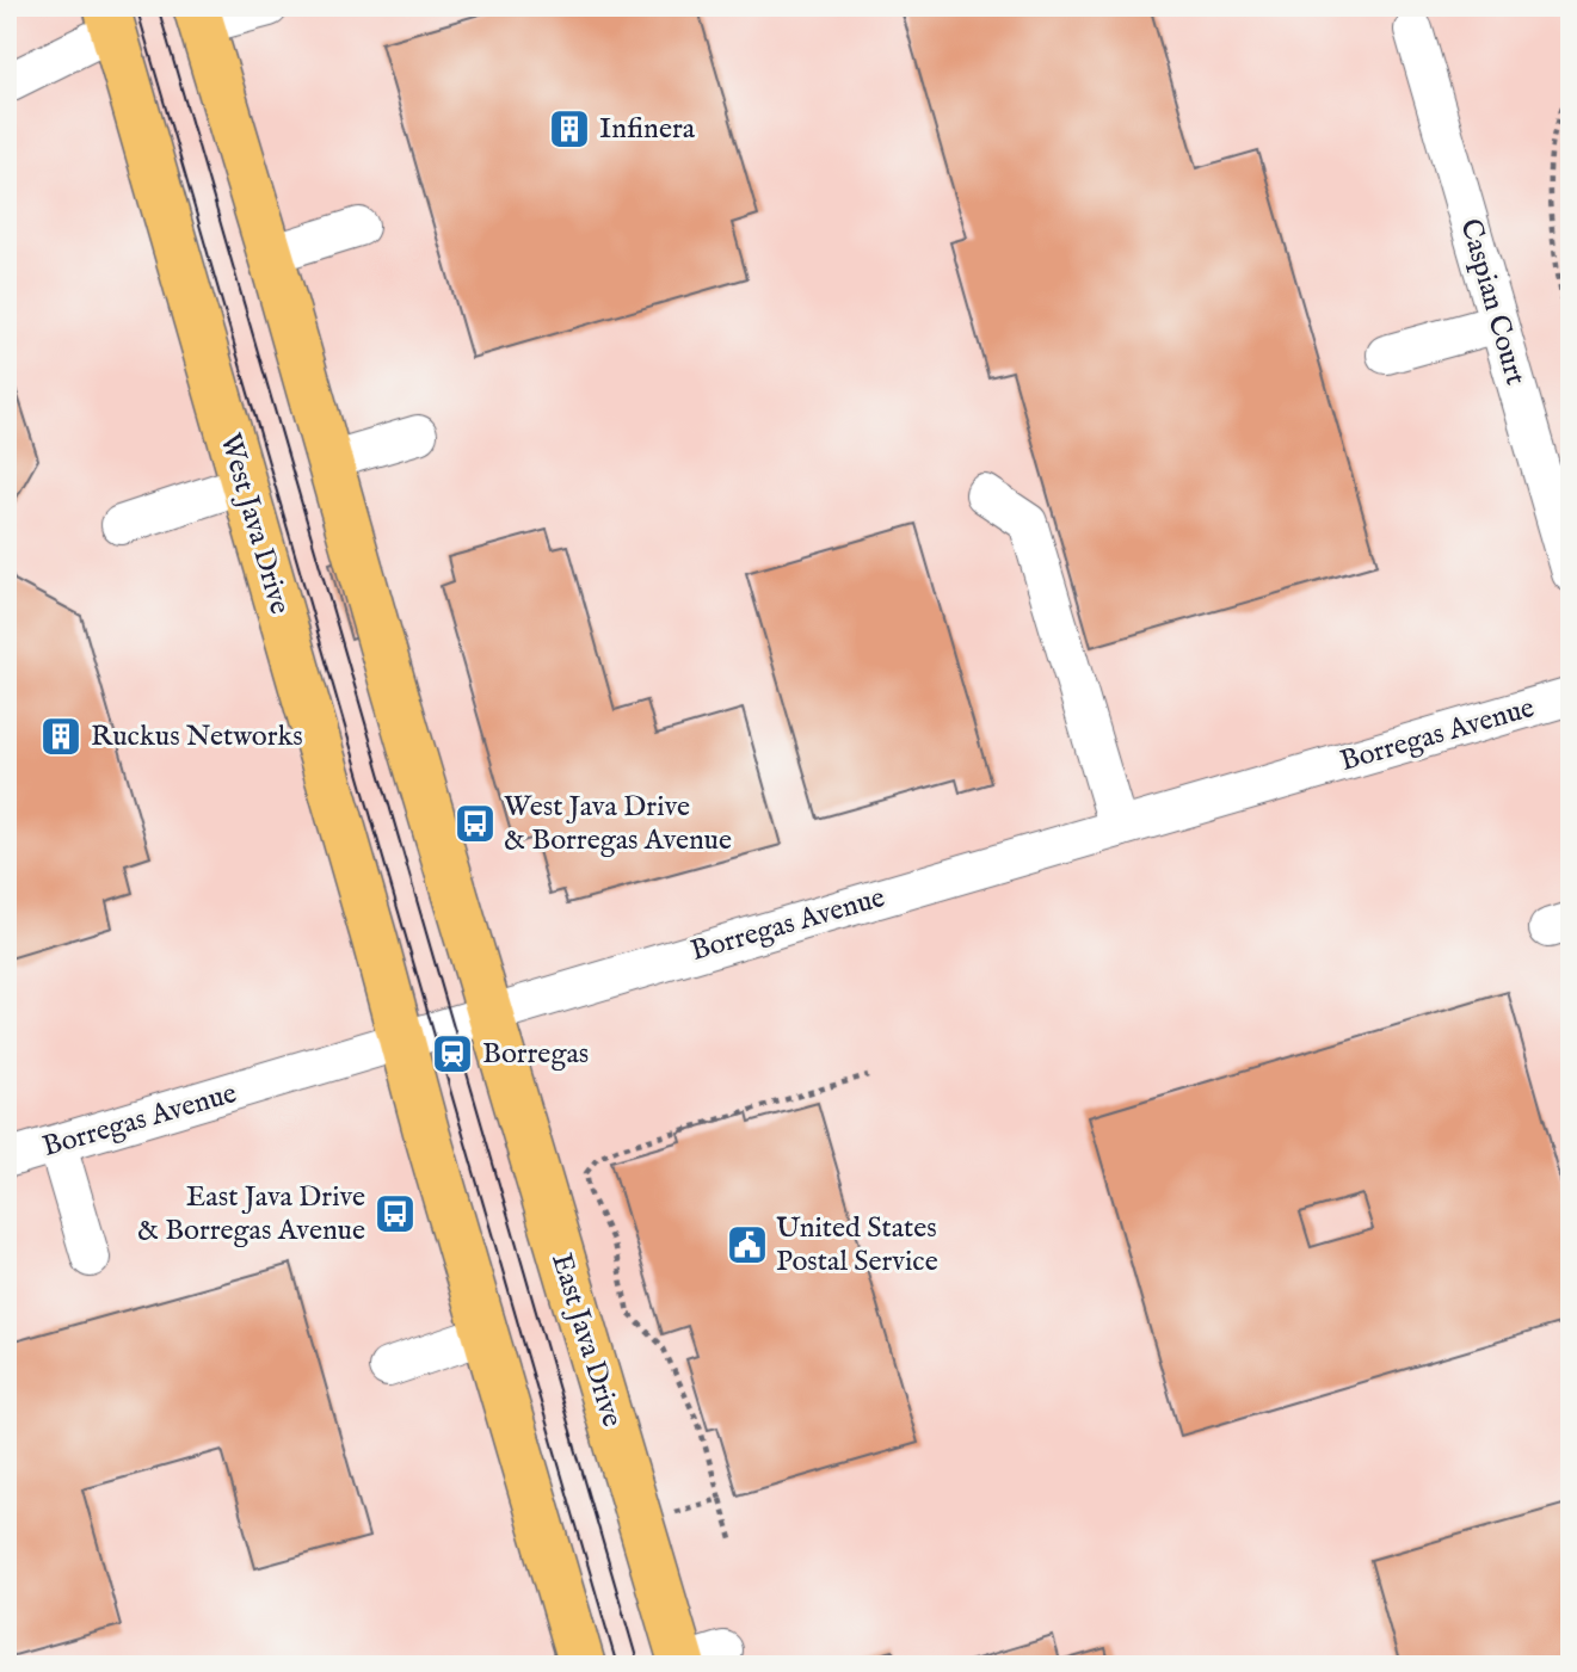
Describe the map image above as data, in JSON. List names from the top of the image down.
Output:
{
  "streets": {
    "main road": ["West Java Drive", "East Java Drive"],
    "street": ["Caspian Court", "Borregas Avenue"]
  },
  "crossings": [
    ["West Java Drive", "Borregas Avenue"],
    ["Borregas Avenue", "East Java Drive"]
  ],
  "places": {
    "building": ["Infinera", "Ruckus Networks"],
    "bus stop": ["West Java Drive & Borregas Avenue", "East Java Drive & Borregas Avenue"],
    "station": ["Borregas"],
    "public building": ["United States Postal Service"]
  }
}
